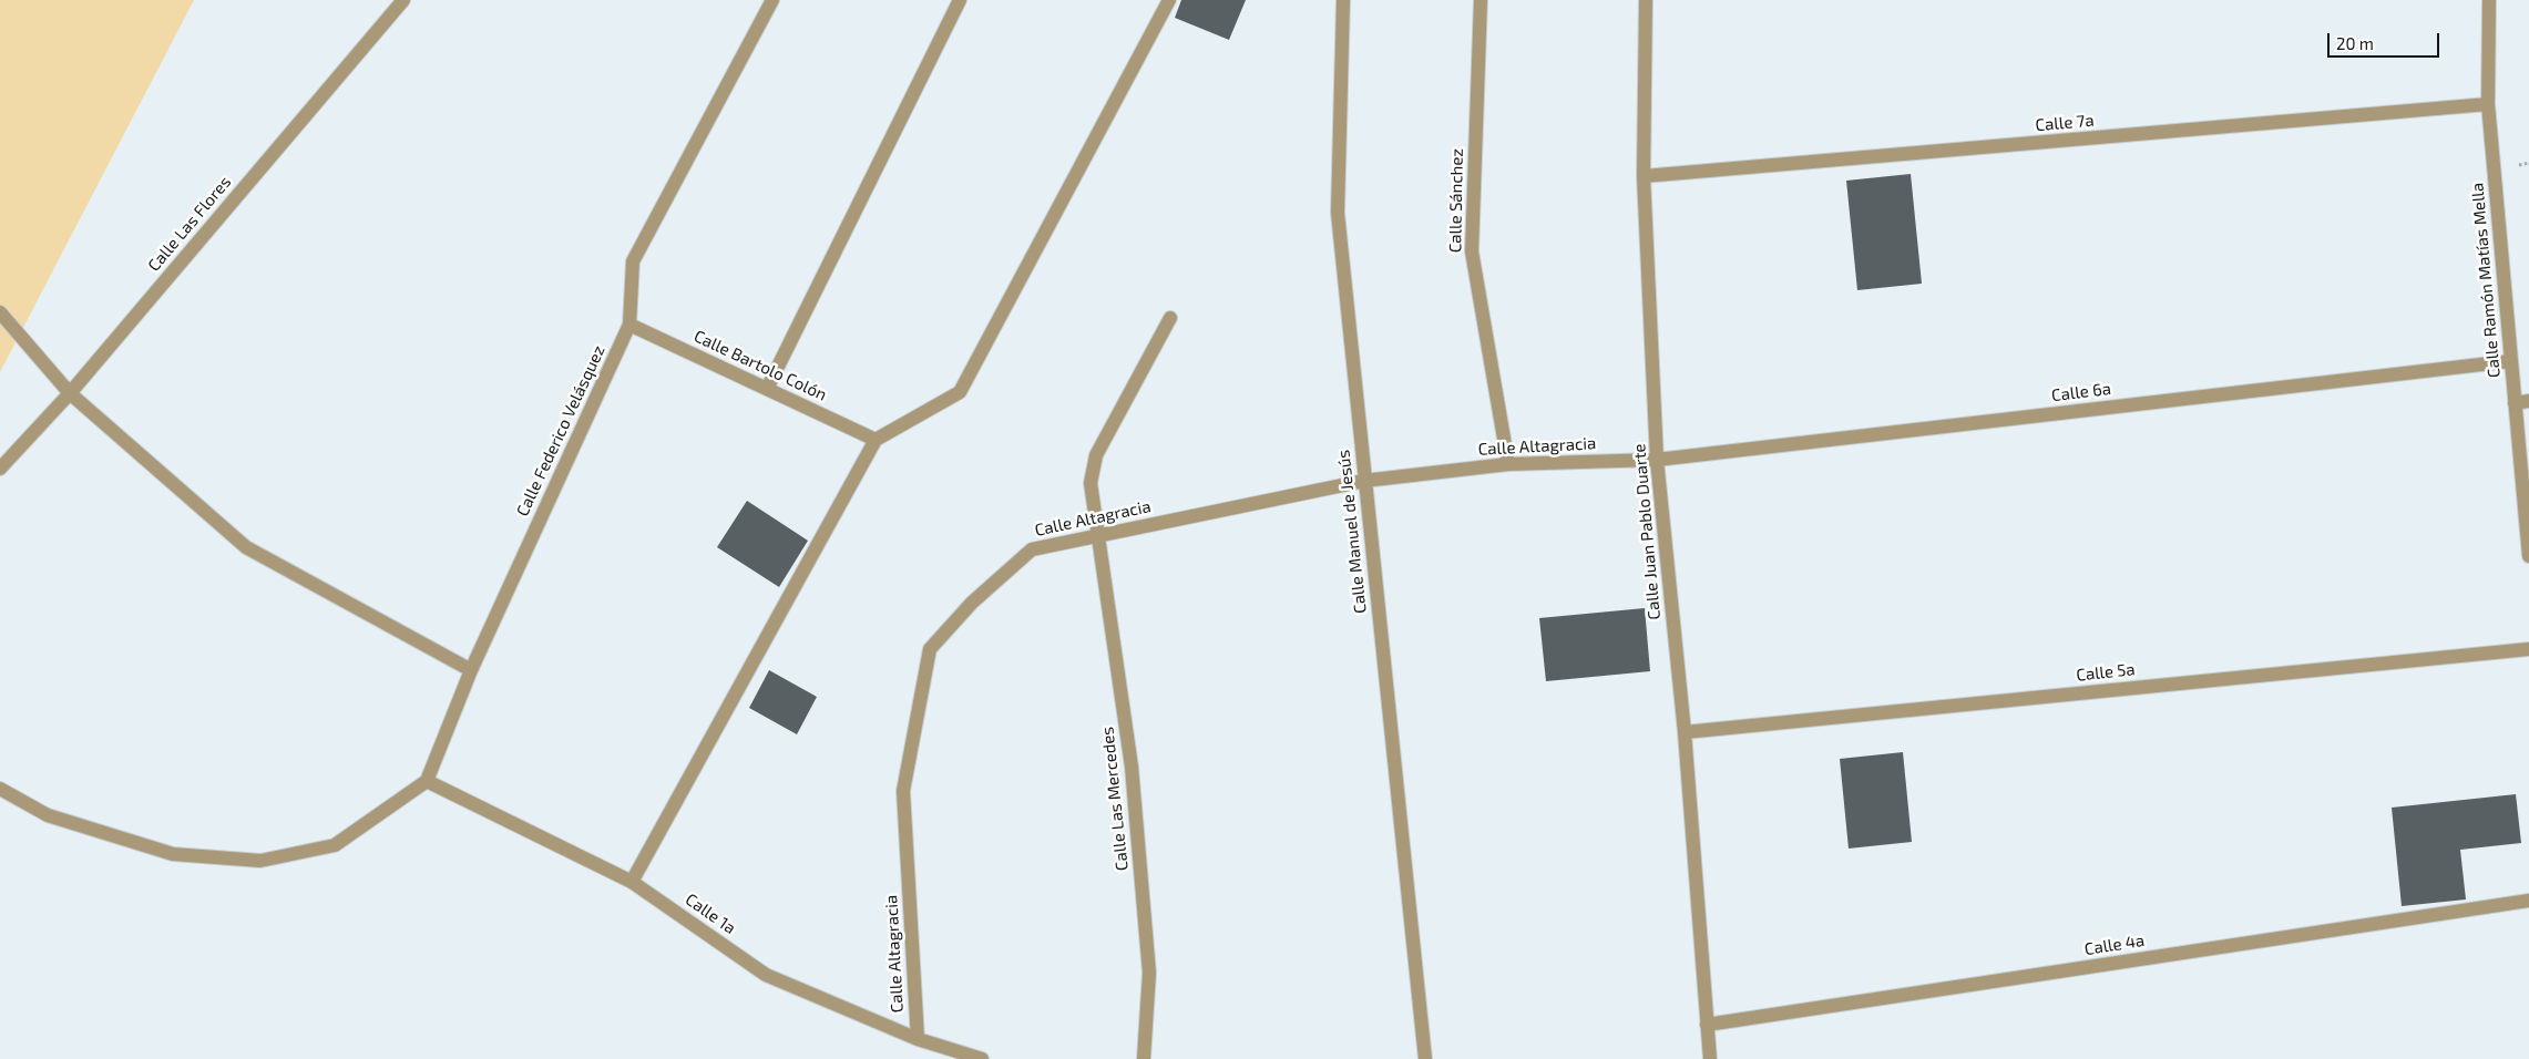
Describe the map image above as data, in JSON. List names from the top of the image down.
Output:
{
  "streets": {
    "street": [
      "Calle 7a",
      "Calle Sánchez",
      "Calle Las Flores",
      "Calle Ramón Matías Mella",
      "Calle Bartolo Colón",
      "Calle 6a",
      "Calle Federico Velásquez",
      "Calle Altagracia",
      "Calle Manuel de Jesús",
      "Calle Juan Pablo Duarte",
      "Calle 5a",
      "Calle Las Mercedes",
      "Calle 1a",
      "Calle 4a"
    ]
  },
  "crossings": [
    ["Calle 7a", "Calle Ramón Matías Mella"],
    ["Calle 7a", "Calle Juan Pablo Duarte"],
    ["Calle Sánchez", "Calle Altagracia"],
    ["Calle Ramón Matías Mella", "Calle 6a"],
    ["Calle Bartolo Colón", "Calle Federico Velásquez"],
    ["Calle 6a", "Calle Altagracia"],
    ["Calle 6a", "Calle Juan Pablo Duarte"],
    ["Calle Federico Velásquez", "Calle 1a"],
    ["Calle Altagracia", "Calle Manuel de Jesús"],
    ["Calle Altagracia", "Calle Juan Pablo Duarte"],
    ["Calle Altagracia", "Calle Las Mercedes"],
    ["Calle Altagracia", "Calle 1a"],
    ["Calle Juan Pablo Duarte", "Calle 5a"],
    ["Calle Juan Pablo Duarte", "Calle 4a"]
  ],
  "scale_bar": "20 m"
}
